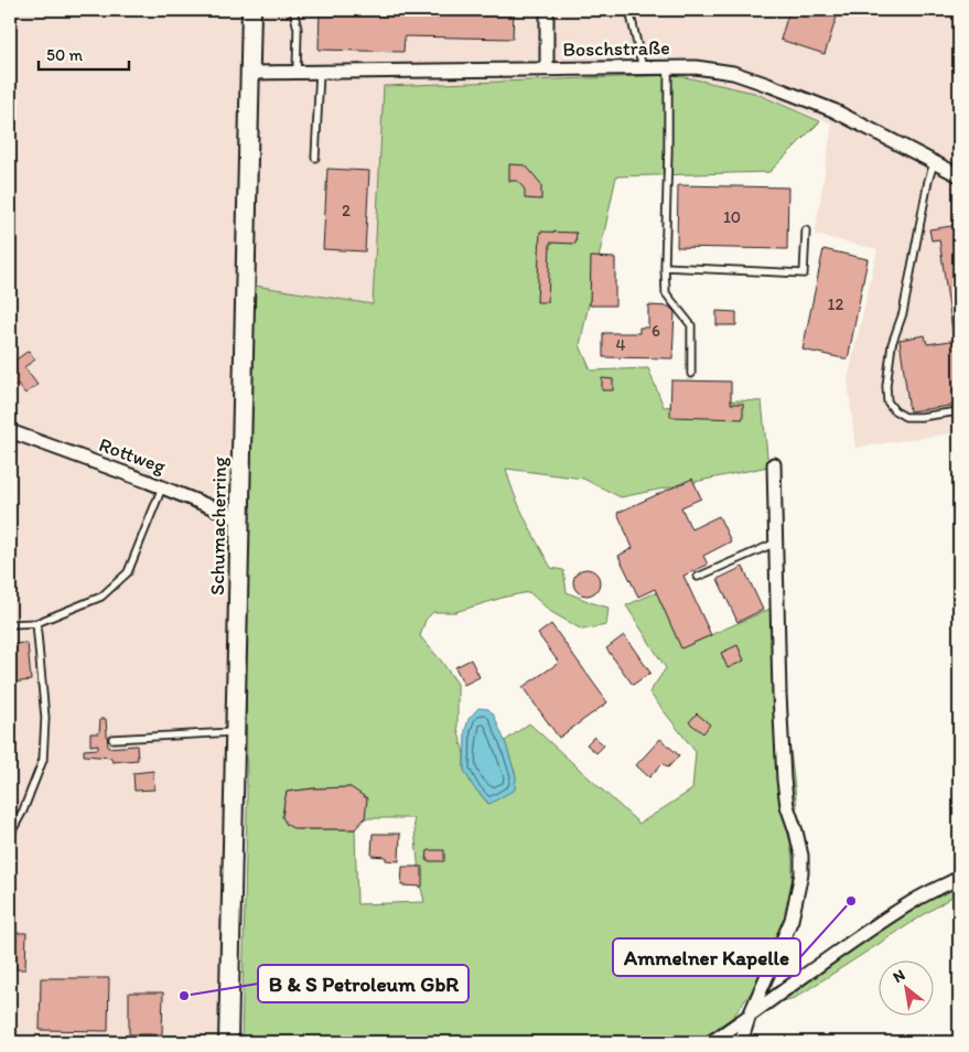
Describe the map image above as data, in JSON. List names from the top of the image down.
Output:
{
  "streets": {
    "main road": ["Schumacherring"],
    "street": ["Boschstraße", "Rottweg"]
  },
  "crossings": [
    ["Boschstraße", "Schumacherring"],
    ["Rottweg", "Schumacherring"]
  ],
  "places": ["Ammelner Kapelle", "B & S Petroleum GbR"],
  "house_numbers": [
    "2",
    "10",
    "12",
    "6",
    "4"
  ],
  "scale_bar": "50 m",
  "north": "top left"
}
